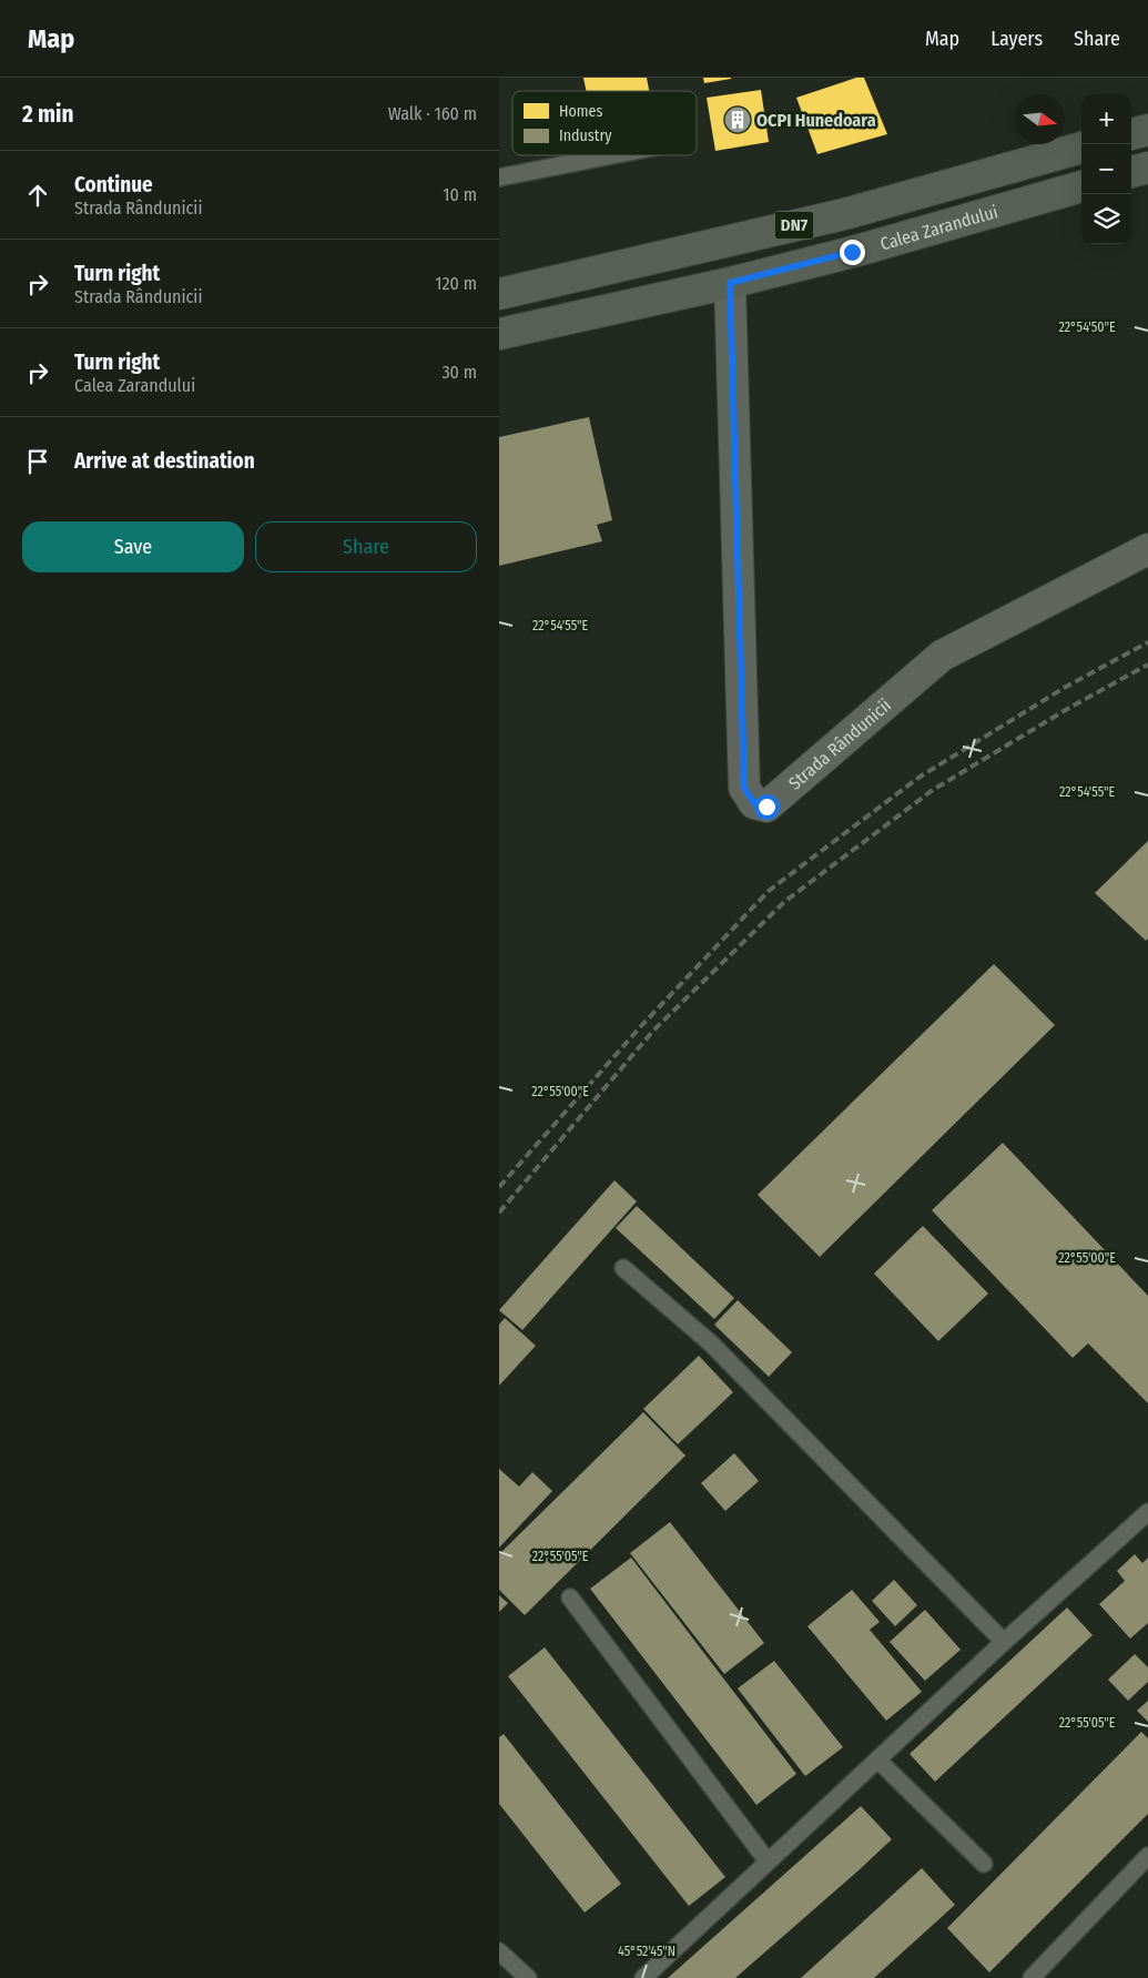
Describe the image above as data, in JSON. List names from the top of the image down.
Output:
{
  "streets": {
    "main road": ["DN7", "Calea Zarandului"],
    "street": ["Strada Rândunicii"]
  },
  "crossings": [
    ["Calea Zarandului", "Strada Rândunicii"]
  ],
  "places": {
    "building": ["OCPI Hunedoara"]
  },
  "legend": ["Homes", "Industry"],
  "north": "right",
  "page": {
    "header": "Map",
    "nav": ["Map", "Layers", "Share"],
    "heading": ["2 min", "Walk · 160 m"],
    "map_buttons": ["+", "−"],
    "list": [
      ["Continue", "Strada Rândunicii", "10 m"],
      ["Turn right", "Strada Rândunicii", "120 m"],
      ["Turn right", "Calea Zarandului", "30 m"],
      "Arrive at destination"
    ],
    "buttons": ["Save", "Share"]
  },
  "coordinates": [
    "22°54'50\"E",
    "22°54'55\"E",
    "22°55'00\"E",
    "22°55'05\"E",
    "45°52'45\"N"
  ]
}
